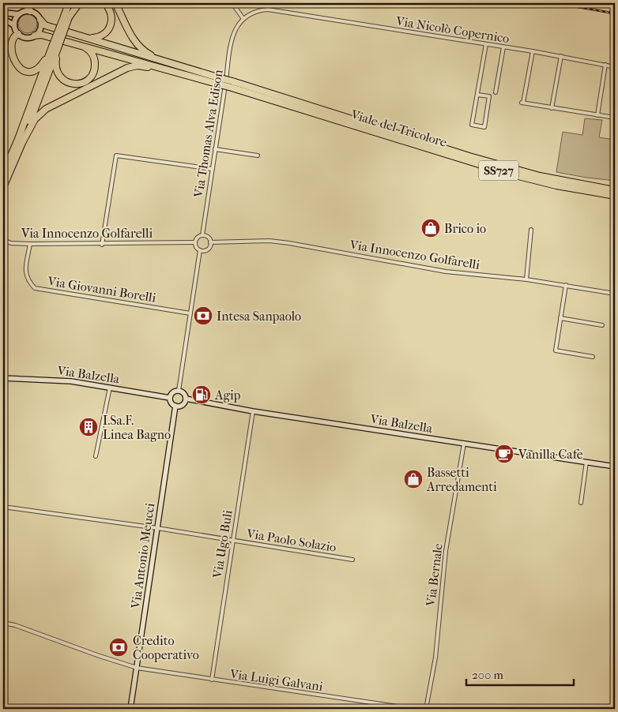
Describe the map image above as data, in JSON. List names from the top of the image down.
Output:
{
  "streets": {
    "highway": ["Viale del Tricolore", "SS727"],
    "street": [
      "Via Nicolò Copernico",
      "Via Thomas Alva Edison",
      "Via Innocenzo Golfarelli",
      "Via Giovanni Borelli",
      "Via Balzella",
      "Via Paolo Solazio",
      "Via Ugo Buli",
      "Via Antonio Meucci",
      "Via Bernale",
      "Via Luigi Galvani"
    ]
  },
  "crossings": [
    ["Via Nicolò Copernico", "Via Thomas Alva Edison"],
    ["Via Thomas Alva Edison", "Via Innocenzo Golfarelli"],
    ["Via Innocenzo Golfarelli", "Via Giovanni Borelli"],
    ["Via Balzella", "Via Ugo Buli"],
    ["Via Balzella", "Via Antonio Meucci"],
    ["Via Balzella", "Via Bernale"],
    ["Via Paolo Solazio", "Via Ugo Buli"],
    ["Via Paolo Solazio", "Via Antonio Meucci"],
    ["Via Ugo Buli", "Via Luigi Galvani"],
    ["Via Antonio Meucci", "Via Luigi Galvani"]
  ],
  "places": {
    "shop": ["Brico io", "Bassetti Arredamenti"],
    "bank": ["Intesa Sanpaolo", "Credito Cooperativo"],
    "fuel station": ["Agip"],
    "building": ["I.Sa.F. Linea Bagno"],
    "cafe": ["Vanilla Cafe"]
  },
  "scale_bar": "200 m"
}
